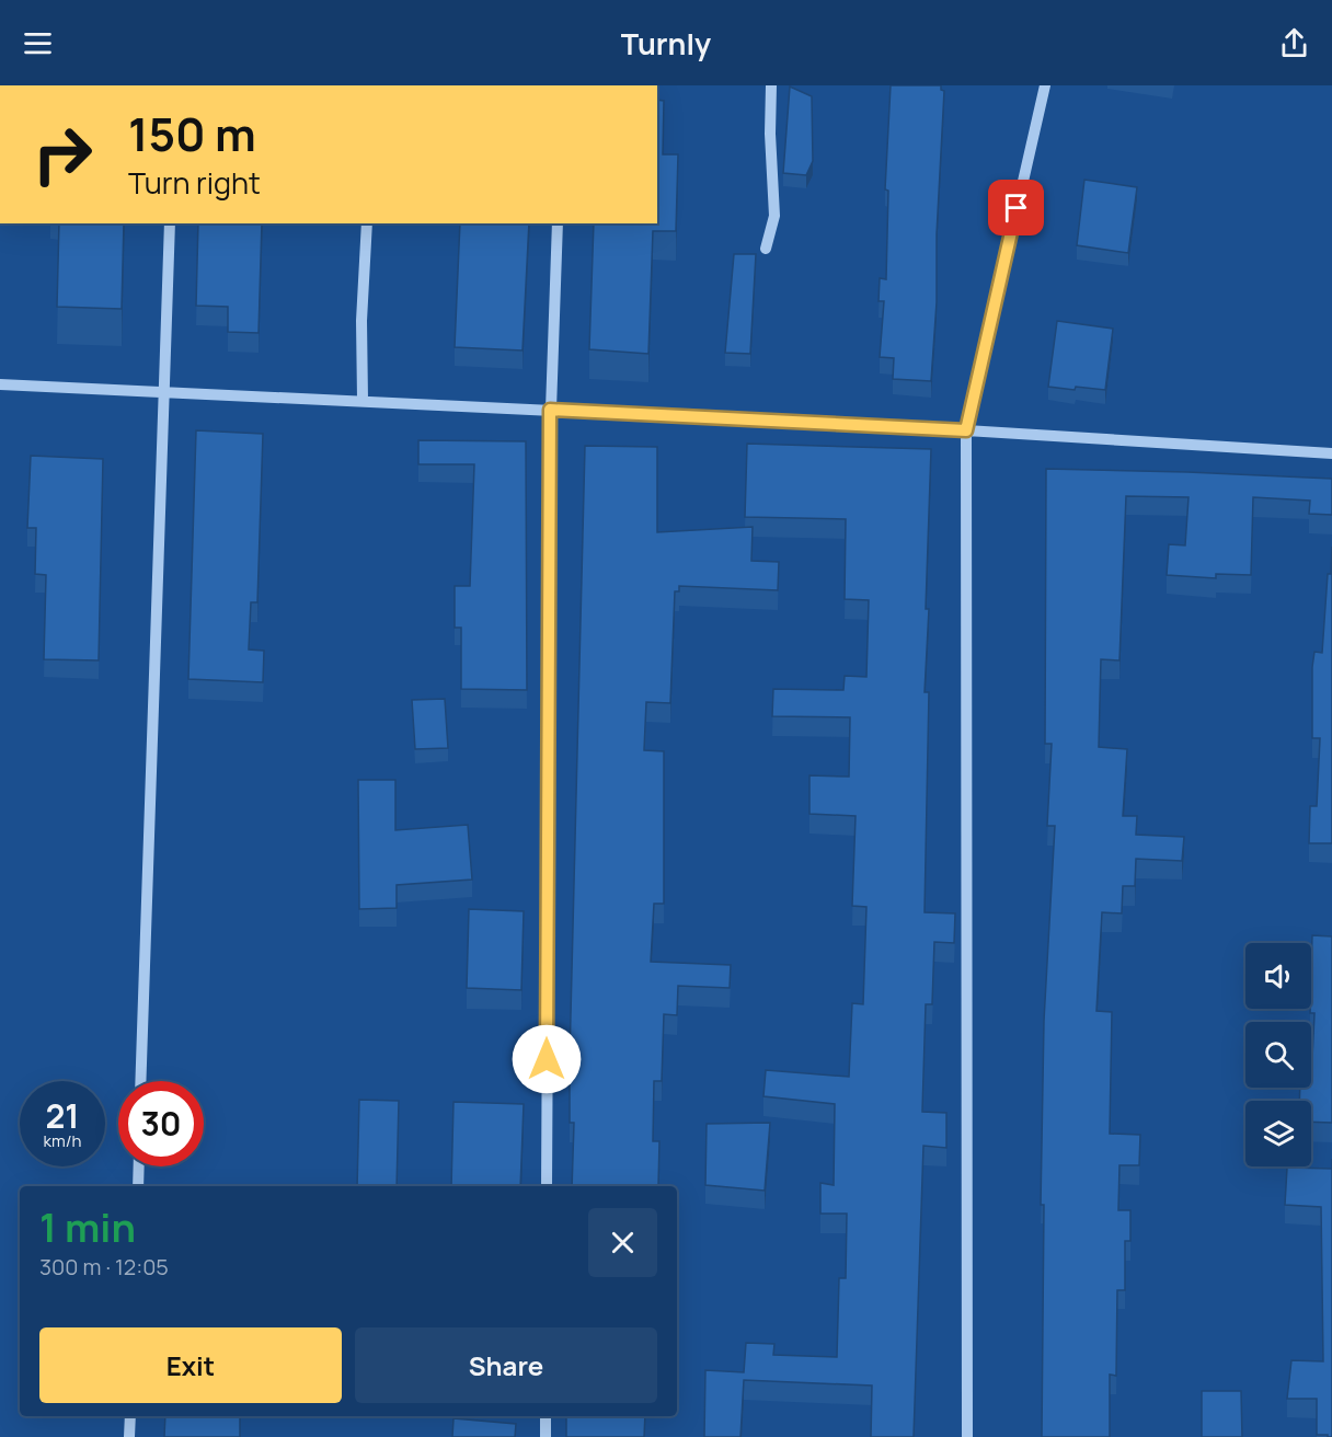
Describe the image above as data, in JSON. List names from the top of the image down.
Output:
{
  "page": {
    "header": "Turnly",
    "turn": ["150 m", "Turn right"],
    "speed": "21 km/h",
    "limit": "30",
    "heading": ["1 min", "300 m · 12:05"],
    "buttons": ["Exit", "Share"]
  }
}
